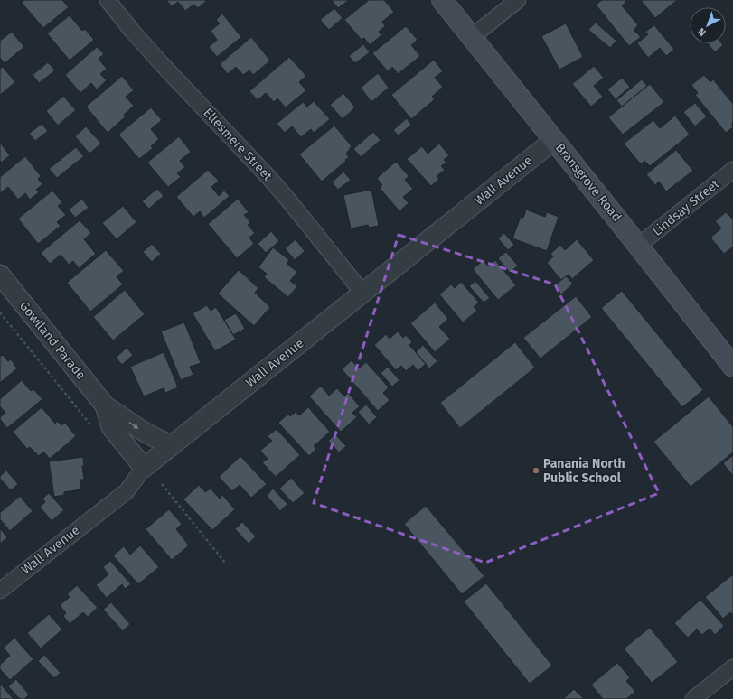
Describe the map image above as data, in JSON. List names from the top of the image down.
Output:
{
  "streets": {
    "main road": ["Bransgrove Road"],
    "street": [
      "Ellesmere Street",
      "Wall Avenue",
      "Lindsay Street",
      "Gowlland Parade"
    ]
  },
  "crossings": [
    ["Ellesmere Street", "Wall Avenue"],
    ["Wall Avenue", "Bransgrove Road"],
    ["Wall Avenue", "Gowlland Parade"],
    ["Bransgrove Road", "Lindsay Street"]
  ],
  "places": ["Panania North Public School"],
  "north": "bottom left"
}
